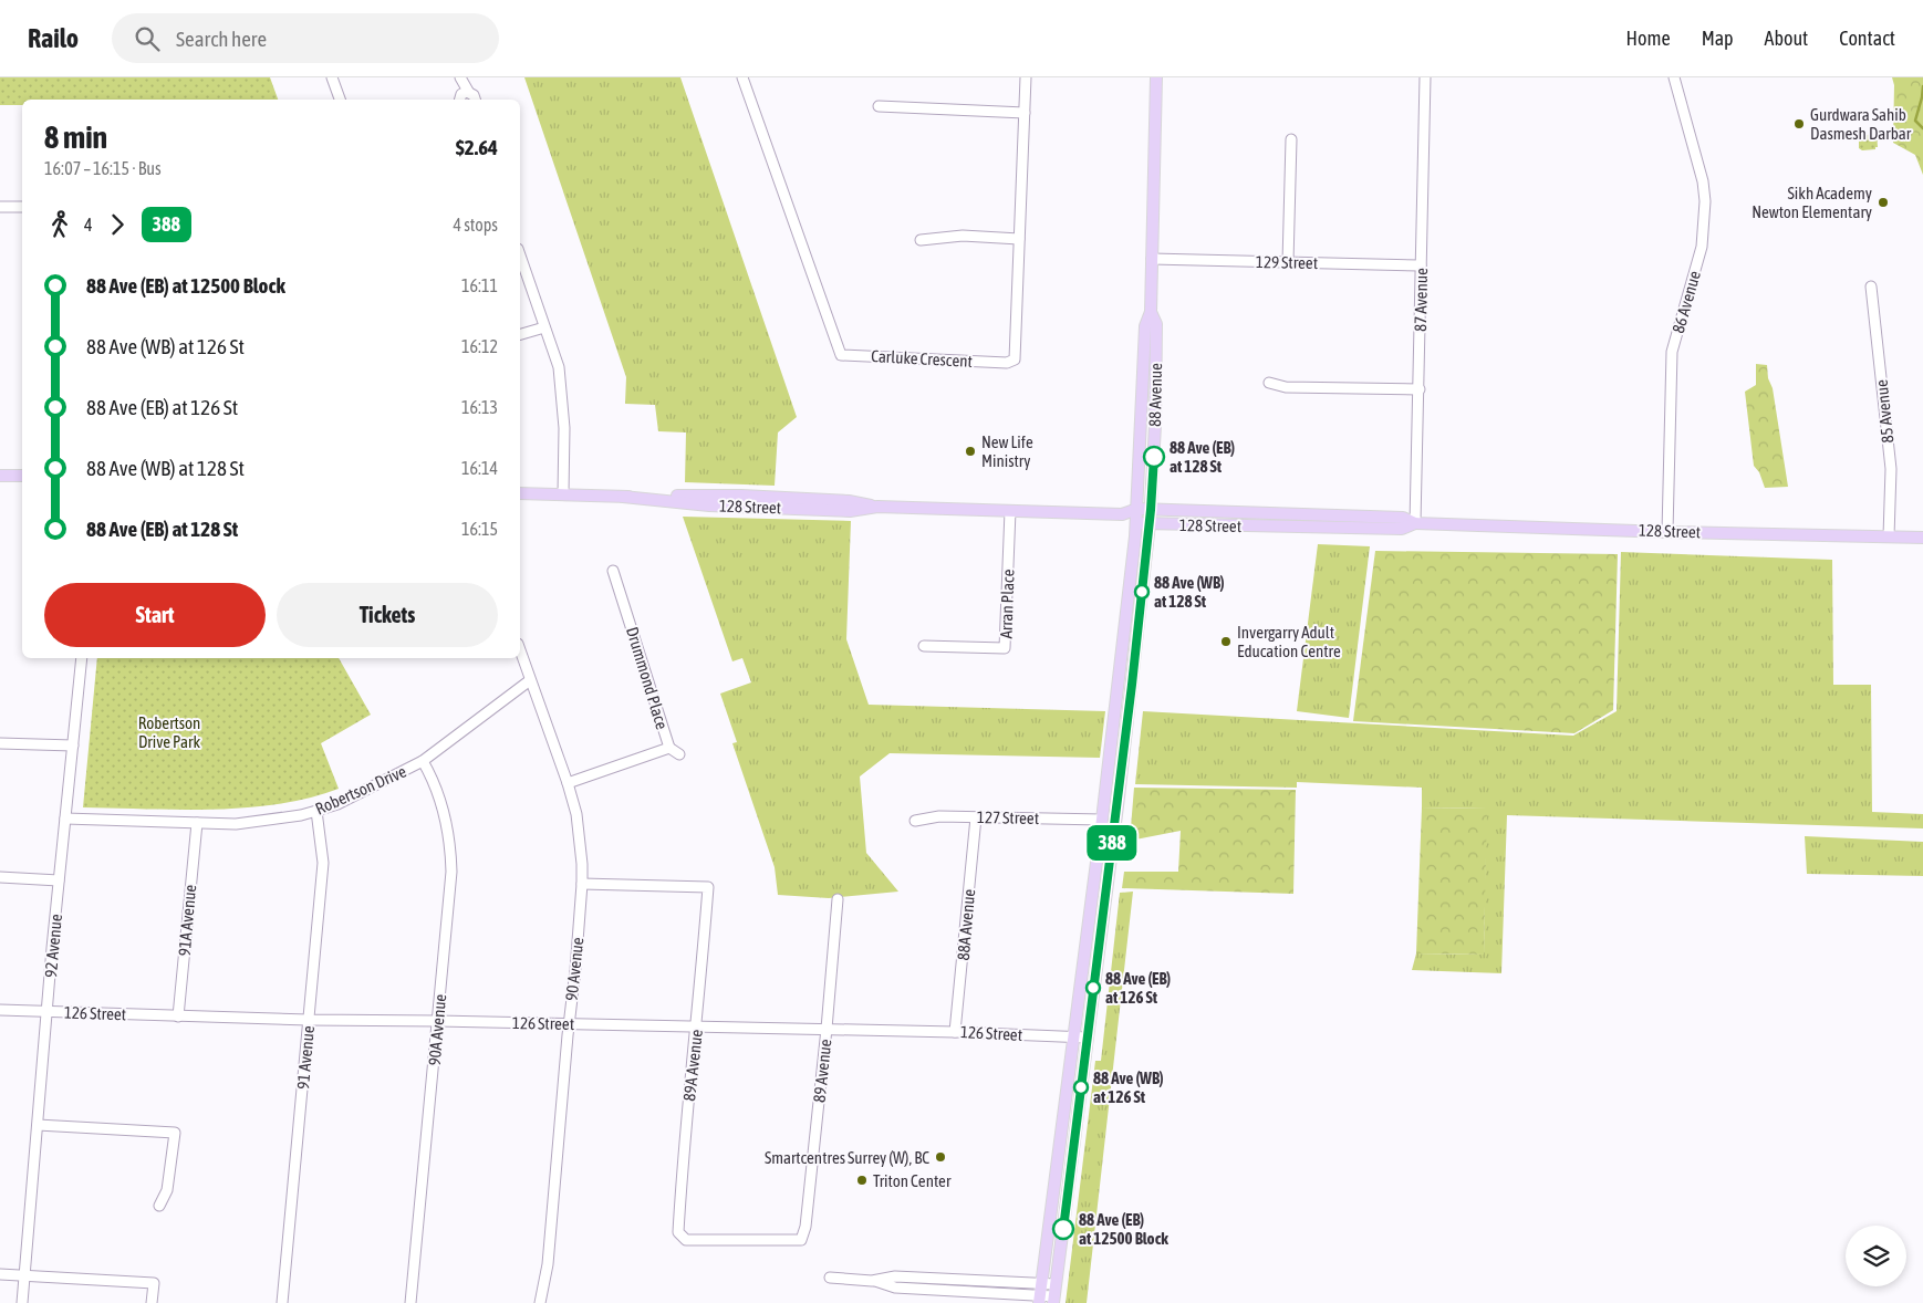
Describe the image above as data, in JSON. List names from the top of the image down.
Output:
{
  "streets": {
    "main road": ["88 Avenue", "128 Street"],
    "street": [
      "129 Street",
      "87 Avenue",
      "86 Avenue",
      "Carluke Crescent",
      "85 Avenue",
      "Arran Place",
      "Drummond Place",
      "Robertson Drive",
      "127 Street",
      "91A Avenue",
      "88A Avenue",
      "92 Avenue",
      "90 Avenue",
      "126 Street",
      "90A Avenue",
      "91 Avenue",
      "89A Avenue",
      "89 Avenue"
    ]
  },
  "crossings": [
    ["129 Street", "87 Avenue"],
    ["129 Street", "88 Avenue"],
    ["87 Avenue", "128 Street"],
    ["86 Avenue", "128 Street"],
    ["88 Avenue", "128 Street"],
    ["88 Avenue", "127 Street"],
    ["88 Avenue", "126 Street"],
    ["85 Avenue", "128 Street"],
    ["128 Street", "Arran Place"],
    ["Drummond Place", "90 Avenue"],
    ["Robertson Drive", "91A Avenue"],
    ["Robertson Drive", "92 Avenue"],
    ["Robertson Drive", "90 Avenue"],
    ["Robertson Drive", "90A Avenue"],
    ["Robertson Drive", "91 Avenue"],
    ["127 Street", "88A Avenue"],
    ["91A Avenue", "126 Street"],
    ["88A Avenue", "126 Street"],
    ["92 Avenue", "126 Street"],
    ["90 Avenue", "126 Street"],
    ["90 Avenue", "89A Avenue"],
    ["126 Street", "90A Avenue"],
    ["126 Street", "91 Avenue"],
    ["126 Street", "89A Avenue"],
    ["126 Street", "89 Avenue"],
    ["89A Avenue", "89 Avenue"]
  ],
  "parks": ["Robertson Drive Park"],
  "places": [
    "Gurdwara Sahib Dasmesh Darbar",
    "Sikh Academy Newton Elementary",
    "New Life Ministry",
    "88 Ave (EB) at 128 St",
    "88 Ave (WB) at 128 St",
    "Invergarry Adult Education Centre",
    "88 Ave (EB) at 126 St",
    "88 Ave (WB) at 126 St",
    "Smartcentres Surrey (W), BC",
    "Triton Center",
    "88 Ave (EB) at 12500 Block"
  ],
  "lines": ["bus line 388"],
  "page": {
    "header": "Railo",
    "search": "Search here",
    "nav": [
      "Home",
      "Map",
      "About",
      "Contact"
    ],
    "on_map": "388",
    "heading": ["8 min", "16:07 – 16:15 · Bus", "$2.64"],
    "legs": ["4", "388", "4 stops"],
    "list": [
      {
        "name": "88 Ave (EB) at 12500 Block",
        "value": "16:11"
      },
      {
        "name": "88 Ave (WB) at 126 St",
        "value": "16:12"
      },
      {
        "name": "88 Ave (EB) at 126 St",
        "value": "16:13"
      },
      {
        "name": "88 Ave (WB) at 128 St",
        "value": "16:14"
      },
      {
        "name": "88 Ave (EB) at 128 St",
        "value": "16:15"
      }
    ],
    "buttons": ["Start", "Tickets"]
  }
}
